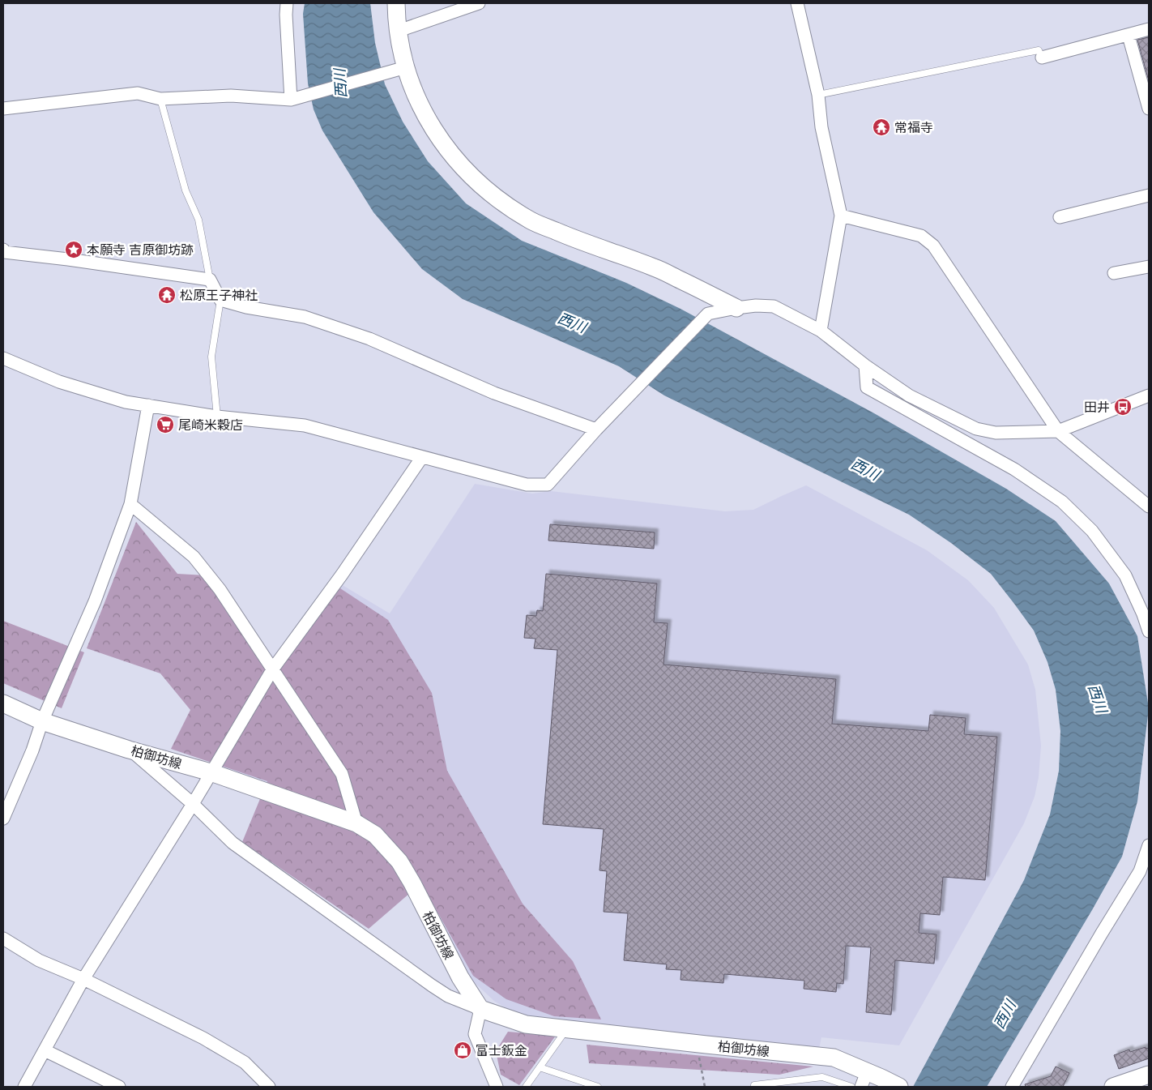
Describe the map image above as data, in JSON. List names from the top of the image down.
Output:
{
  "streets": {
    "main road": ["柏御坊線"]
  },
  "water": ["西川"],
  "places": {
    "temple": ["常福寺", "松原王子神社"],
    "place": ["本願寺 吉原御坊跡"],
    "bus stop": ["田井"],
    "supermarket": ["尾崎米穀店"],
    "shop": ["富士鈑金"]
  }
}
